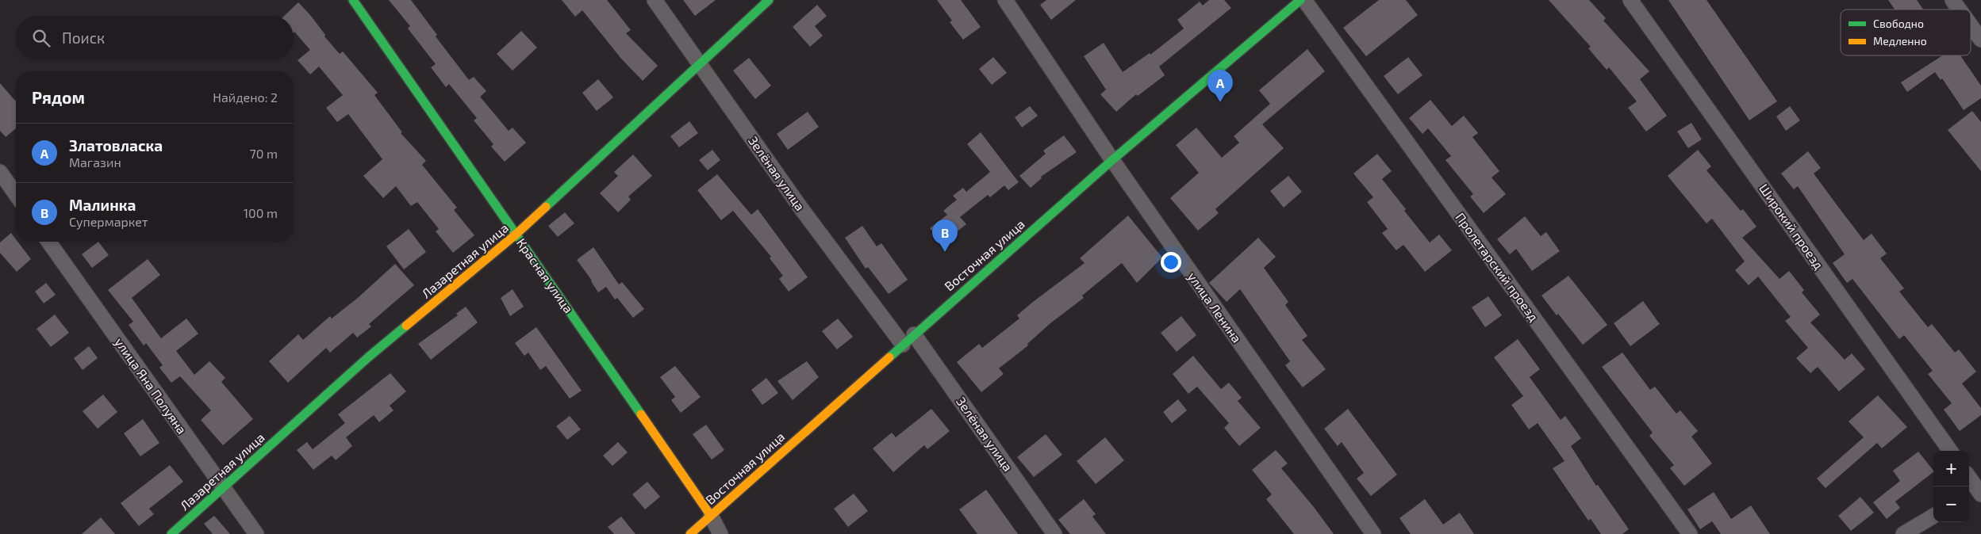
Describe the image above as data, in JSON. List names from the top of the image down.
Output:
{
  "streets": {
    "street": [
      "Зелёная улица",
      "Широкий проезд",
      "Восточная улица",
      "Лазаретная улица",
      "Пролетарский проезд",
      "Красная улица",
      "улица Ленина",
      "улица Яна Полуяна"
    ]
  },
  "crossings": [
    ["Зелёная улица", "Восточная улица"],
    ["Зелёная улица", "Лазаретная улица"],
    ["Восточная улица", "Красная улица"],
    ["Восточная улица", "улица Ленина"],
    ["Лазаретная улица", "Красная улица"],
    ["Лазаретная улица", "улица Яна Полуяна"]
  ],
  "legend": ["Свободно", "Медленно"],
  "page": {
    "search": "Поиск",
    "pins": ["A", "B"],
    "heading": ["Рядом", "Найдено: 2"],
    "list": [
      {
        "mark": "A",
        "name": "Златовласка",
        "note": "Магазин",
        "value": "70 m"
      },
      {
        "mark": "B",
        "name": "Малинка",
        "note": "Супермаркет",
        "value": "100 m"
      }
    ],
    "map_buttons": ["+", "−"]
  }
}
